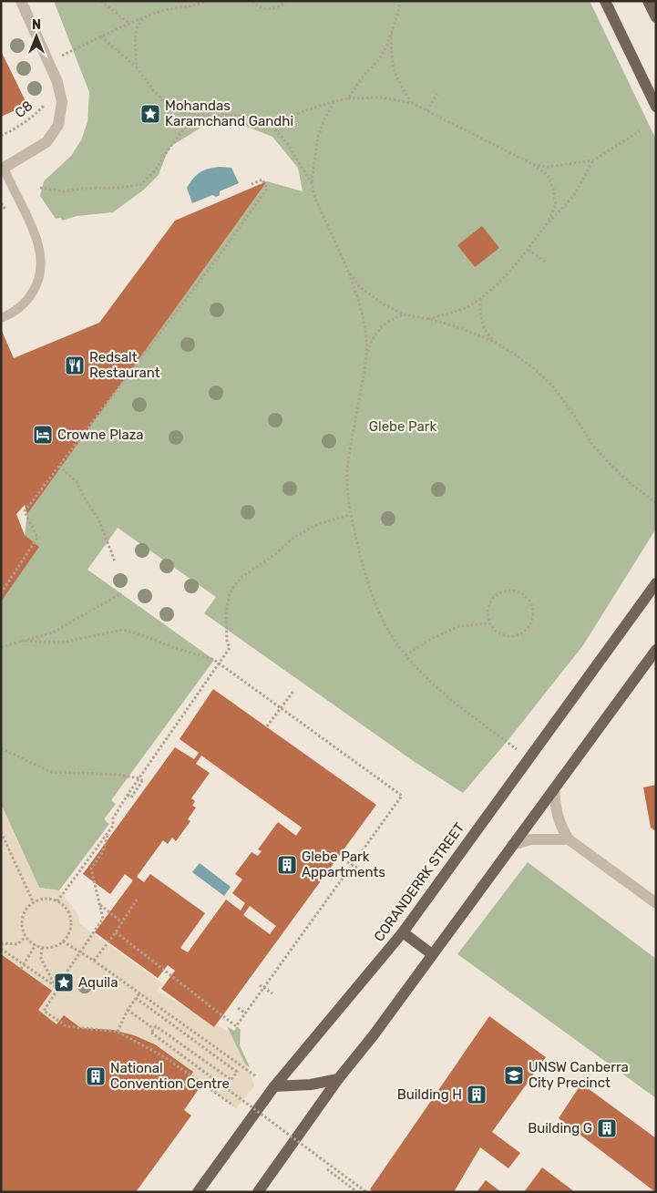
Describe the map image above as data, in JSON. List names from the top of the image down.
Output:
{
  "streets": {
    "main road": ["CORANDERRK STREET"],
    "path": ["C8"]
  },
  "parks": ["Glebe Park"],
  "places": {
    "place": ["Mohandas Karamchand Gandhi", "Aquila"],
    "restaurant": ["Redsalt Restaurant"],
    "hotel": ["Crowne Plaza"],
    "building": [
      "Glebe Park Appartments",
      "National Convention Centre",
      "Building H",
      "Building G"
    ],
    "school or university": ["UNSW Canberra City Precinct"]
  },
  "north": "top"
}
